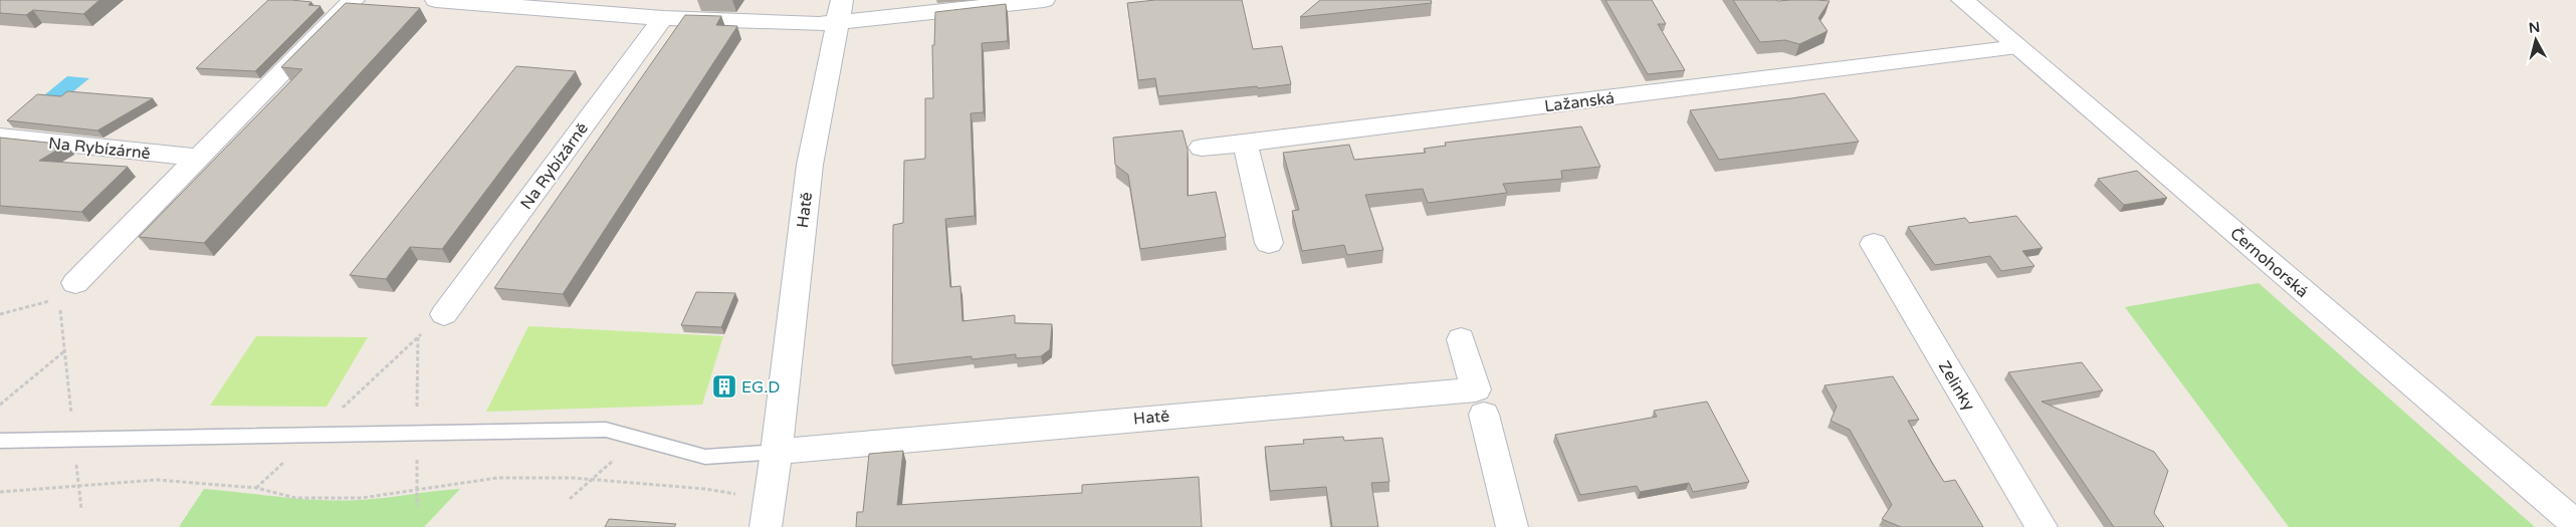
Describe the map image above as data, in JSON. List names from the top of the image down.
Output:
{
  "streets": {
    "street": [
      "Lažanská",
      "Na Rybízárně",
      "Hatě",
      "Černohorská",
      "Zelinky"
    ]
  },
  "crossings": [
    ["Lažanská", "Černohorská"]
  ],
  "places": {
    "building": ["EG.D"]
  },
  "north": "top"
}
